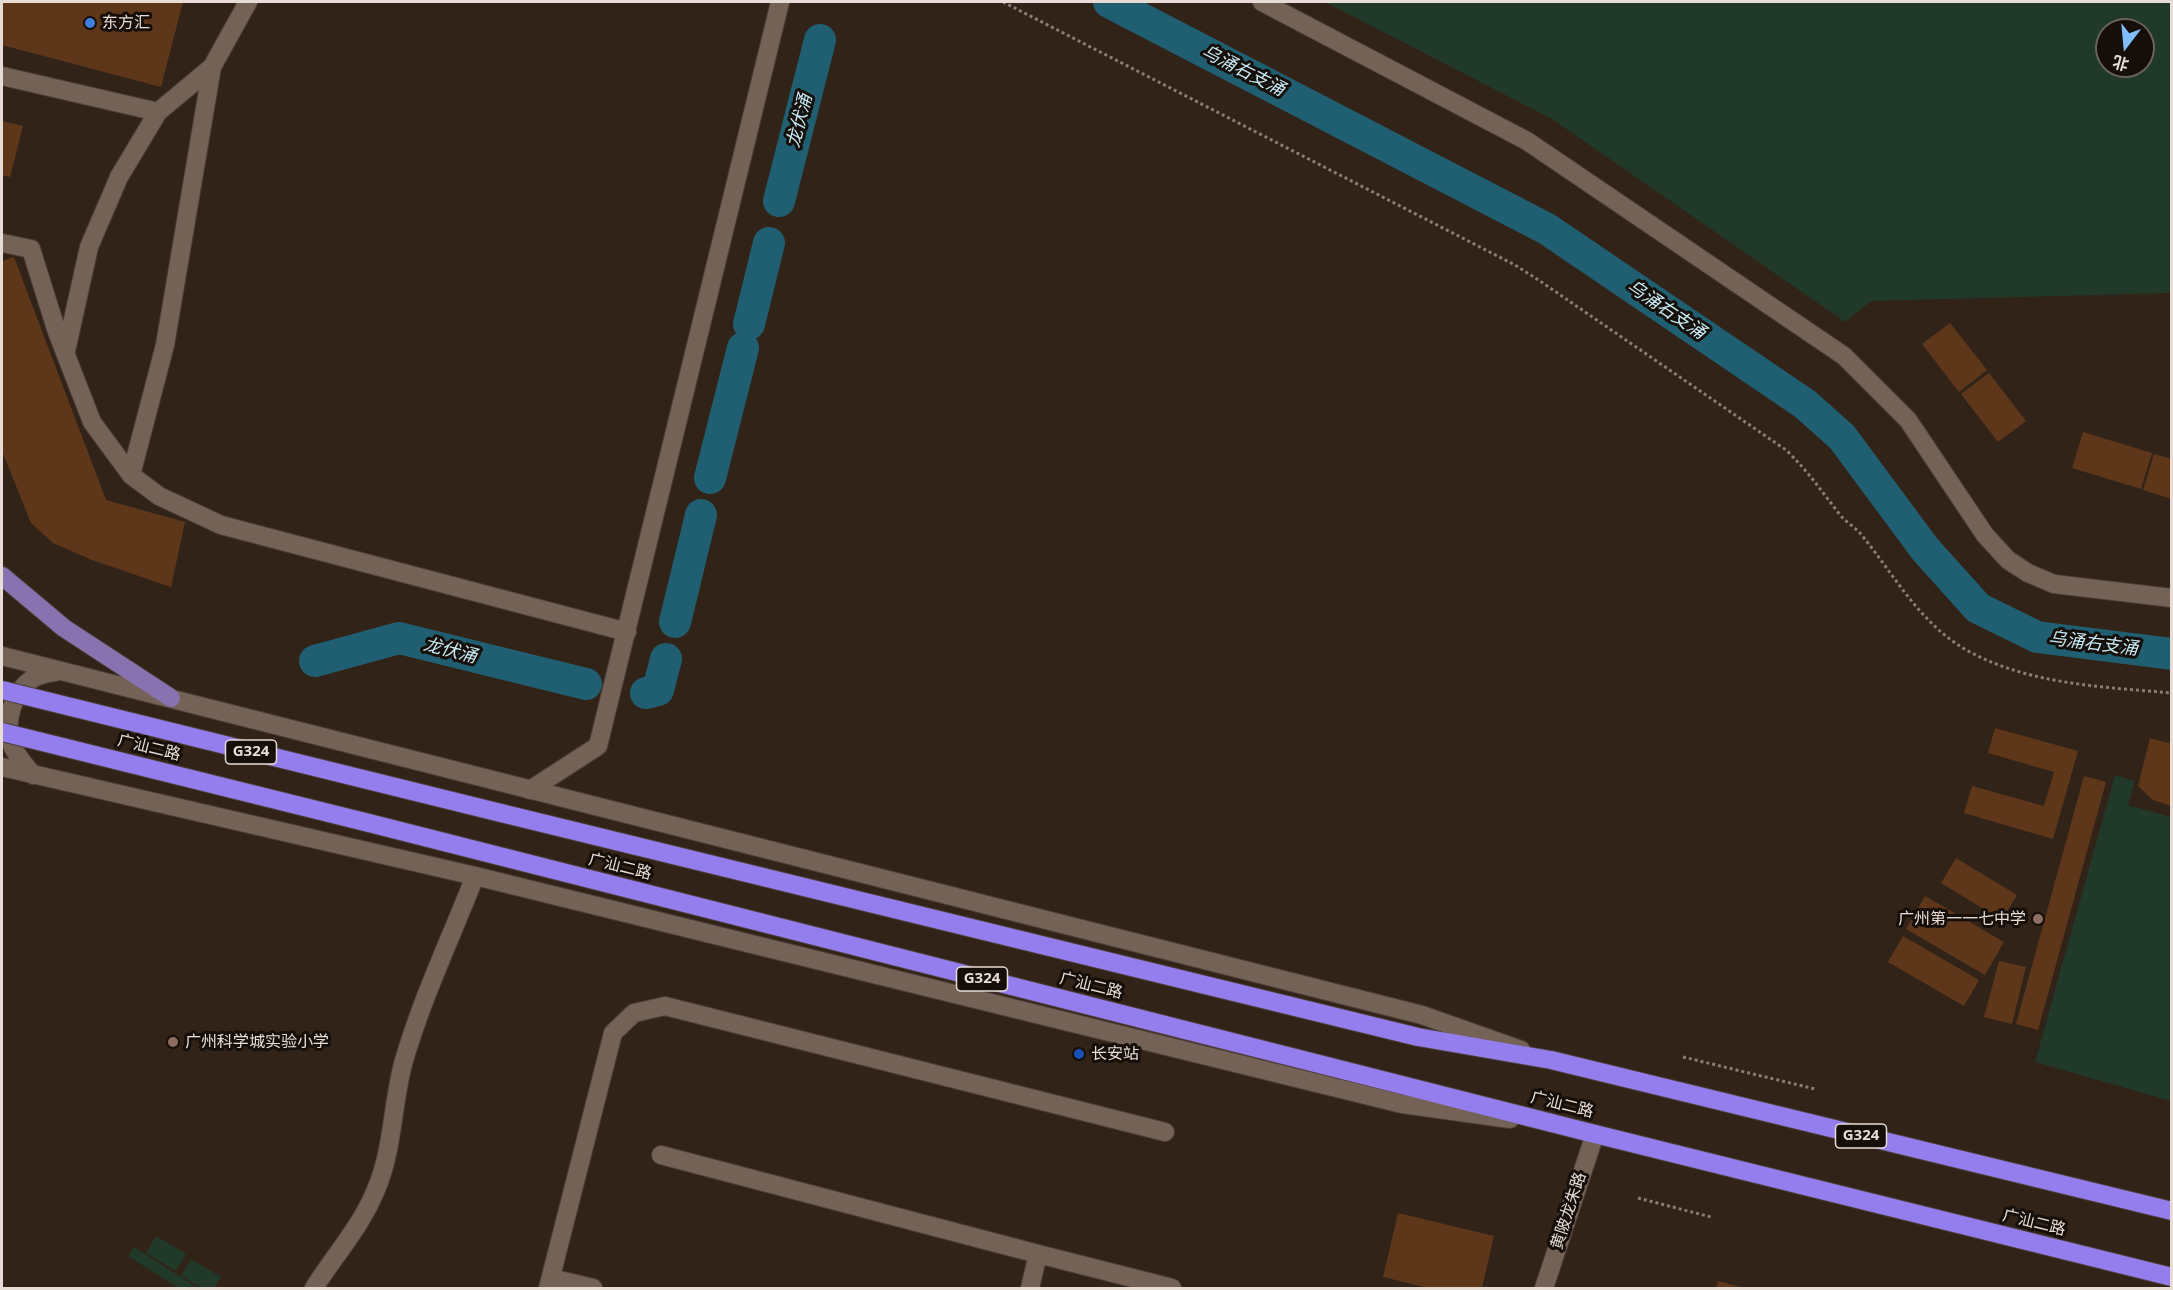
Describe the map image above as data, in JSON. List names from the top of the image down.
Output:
{
  "streets": {
    "highway": ["广汕二路", "G324"],
    "street": ["黄陂龙朱路"]
  },
  "crossings": [
    ["广汕二路", "黄陂龙朱路"]
  ],
  "water": ["乌涌右支涌", "龙伏涌"],
  "places": [
    "东方汇",
    "广州第一一七中学",
    "广州科学城实验小学",
    "长安站"
  ],
  "north": "bottom"
}
